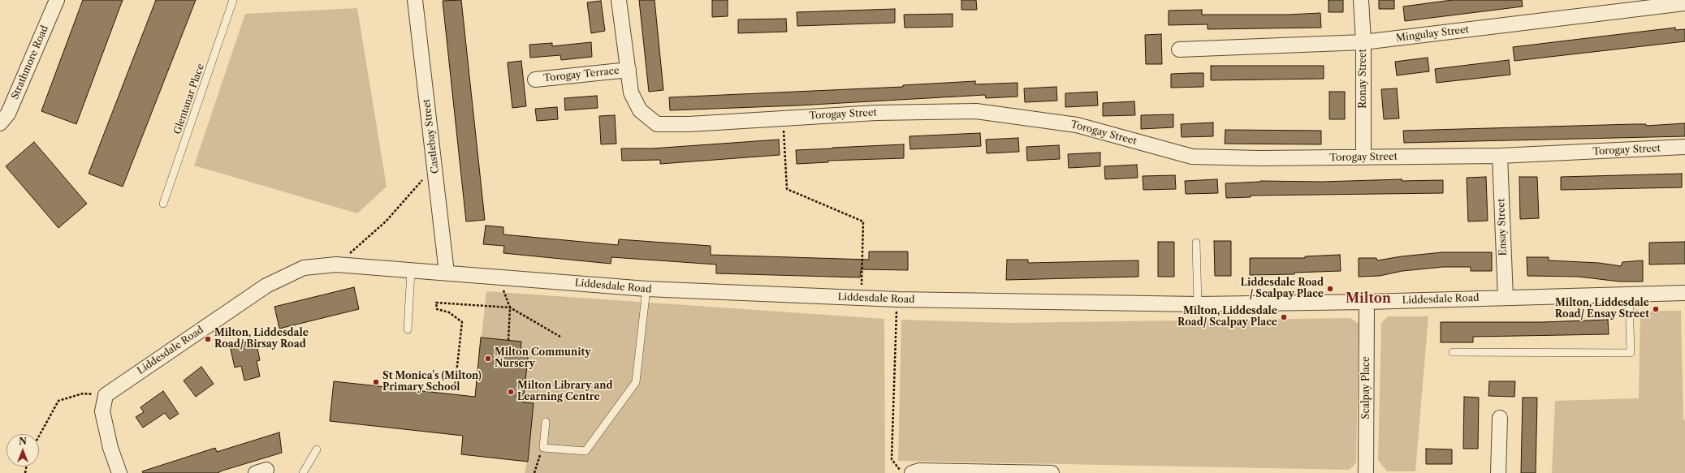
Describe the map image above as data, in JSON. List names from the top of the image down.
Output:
{
  "streets": {
    "street": [
      "Mingulay Street",
      "Strathmore Road",
      "Torogay Terrace",
      "Ronay Street",
      "Torogay Street",
      "Castlebay Street",
      "Ensay Street",
      "Liddesdale Road",
      "Scalpay Place"
    ],
    "lane": ["Glentanar Place"]
  },
  "crossings": [
    ["Mingulay Street", "Ronay Street"],
    ["Torogay Terrace", "Torogay Street"],
    ["Ronay Street", "Torogay Street"],
    ["Torogay Street", "Ensay Street"],
    ["Castlebay Street", "Liddesdale Road"],
    ["Ensay Street", "Liddesdale Road"],
    ["Liddesdale Road", "Scalpay Place"]
  ],
  "districts": ["Milton"],
  "places": [
    "Liddesdale Road / Scalpay Place",
    "Milton, Liddesdale Road/ Ensay Street",
    "Milton, Liddesdale Road/ Scalpay Place",
    "Milton, Liddesdale Road/ Birsay Road",
    "Milton Community Nursery",
    "St Monica's (Milton) Primary School",
    "Milton Library and Learning Centre"
  ],
  "north": "top"
}
